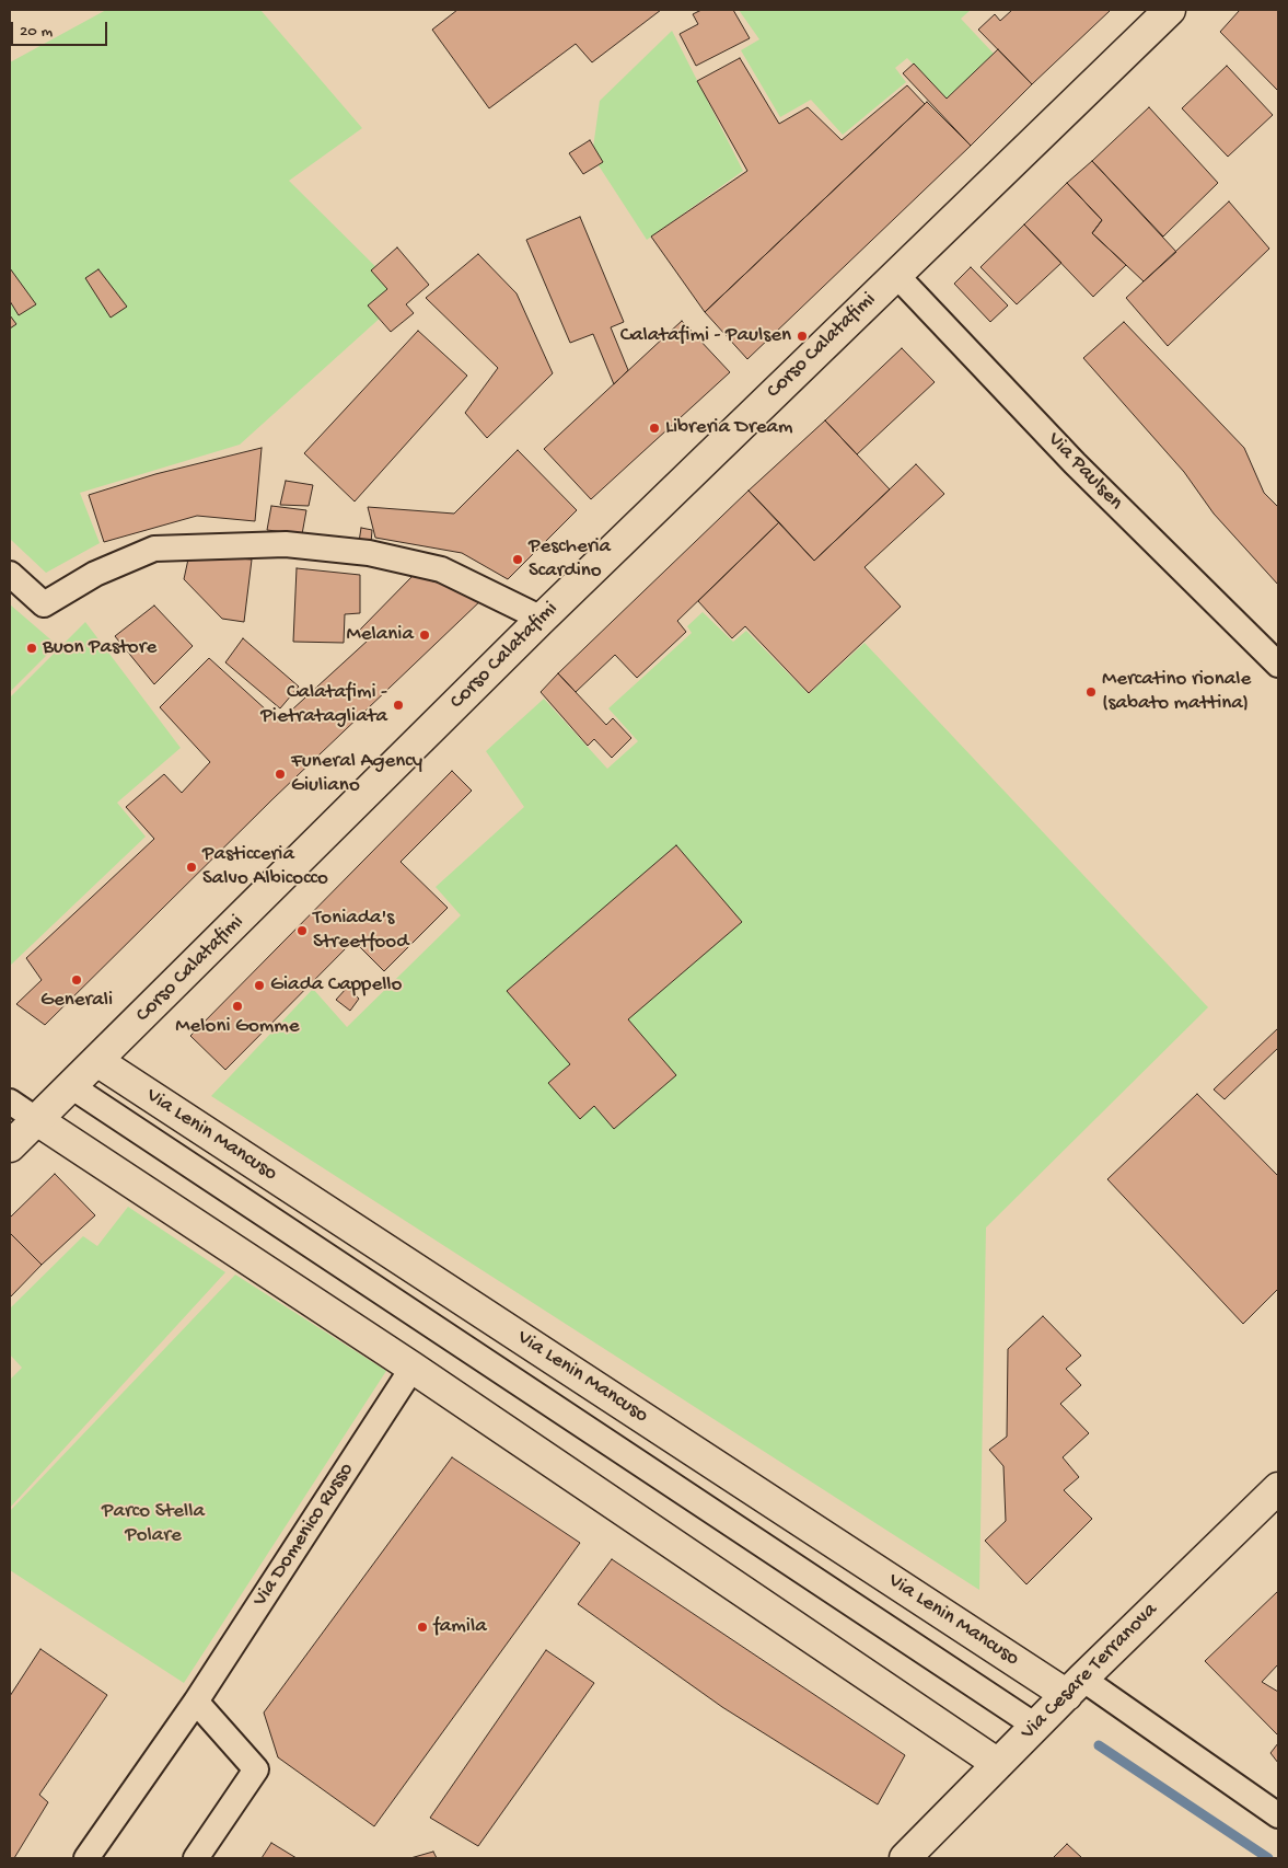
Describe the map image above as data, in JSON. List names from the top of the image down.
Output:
{
  "streets": {
    "street": [
      "Corso Calatafimi",
      "Via Paulsen",
      "Via Lenin Mancuso",
      "Via Domenico Russo",
      "Via Cesare Terranova"
    ]
  },
  "crossings": [
    ["Corso Calatafimi", "Via Paulsen"],
    ["Corso Calatafimi", "Via Lenin Mancuso"],
    ["Via Lenin Mancuso", "Via Cesare Terranova"]
  ],
  "parks": ["Parco Stella Polare"],
  "places": [
    "Calatafimi - Paulsen",
    "Libreria Dream",
    "Pescheria Scardino",
    "Melania",
    "Buon Pastore",
    "Mercatino rionale (sabato mattina)",
    "Calatafimi - Pietratagliata",
    "Funeral Agency Giuliano",
    "Pasticceria Salvo Albicocco",
    "Toniada's Streetfood",
    "Generali",
    "Giada Cappello",
    "Meloni Gomme",
    "famila"
  ],
  "scale_bar": "20 m"
}
